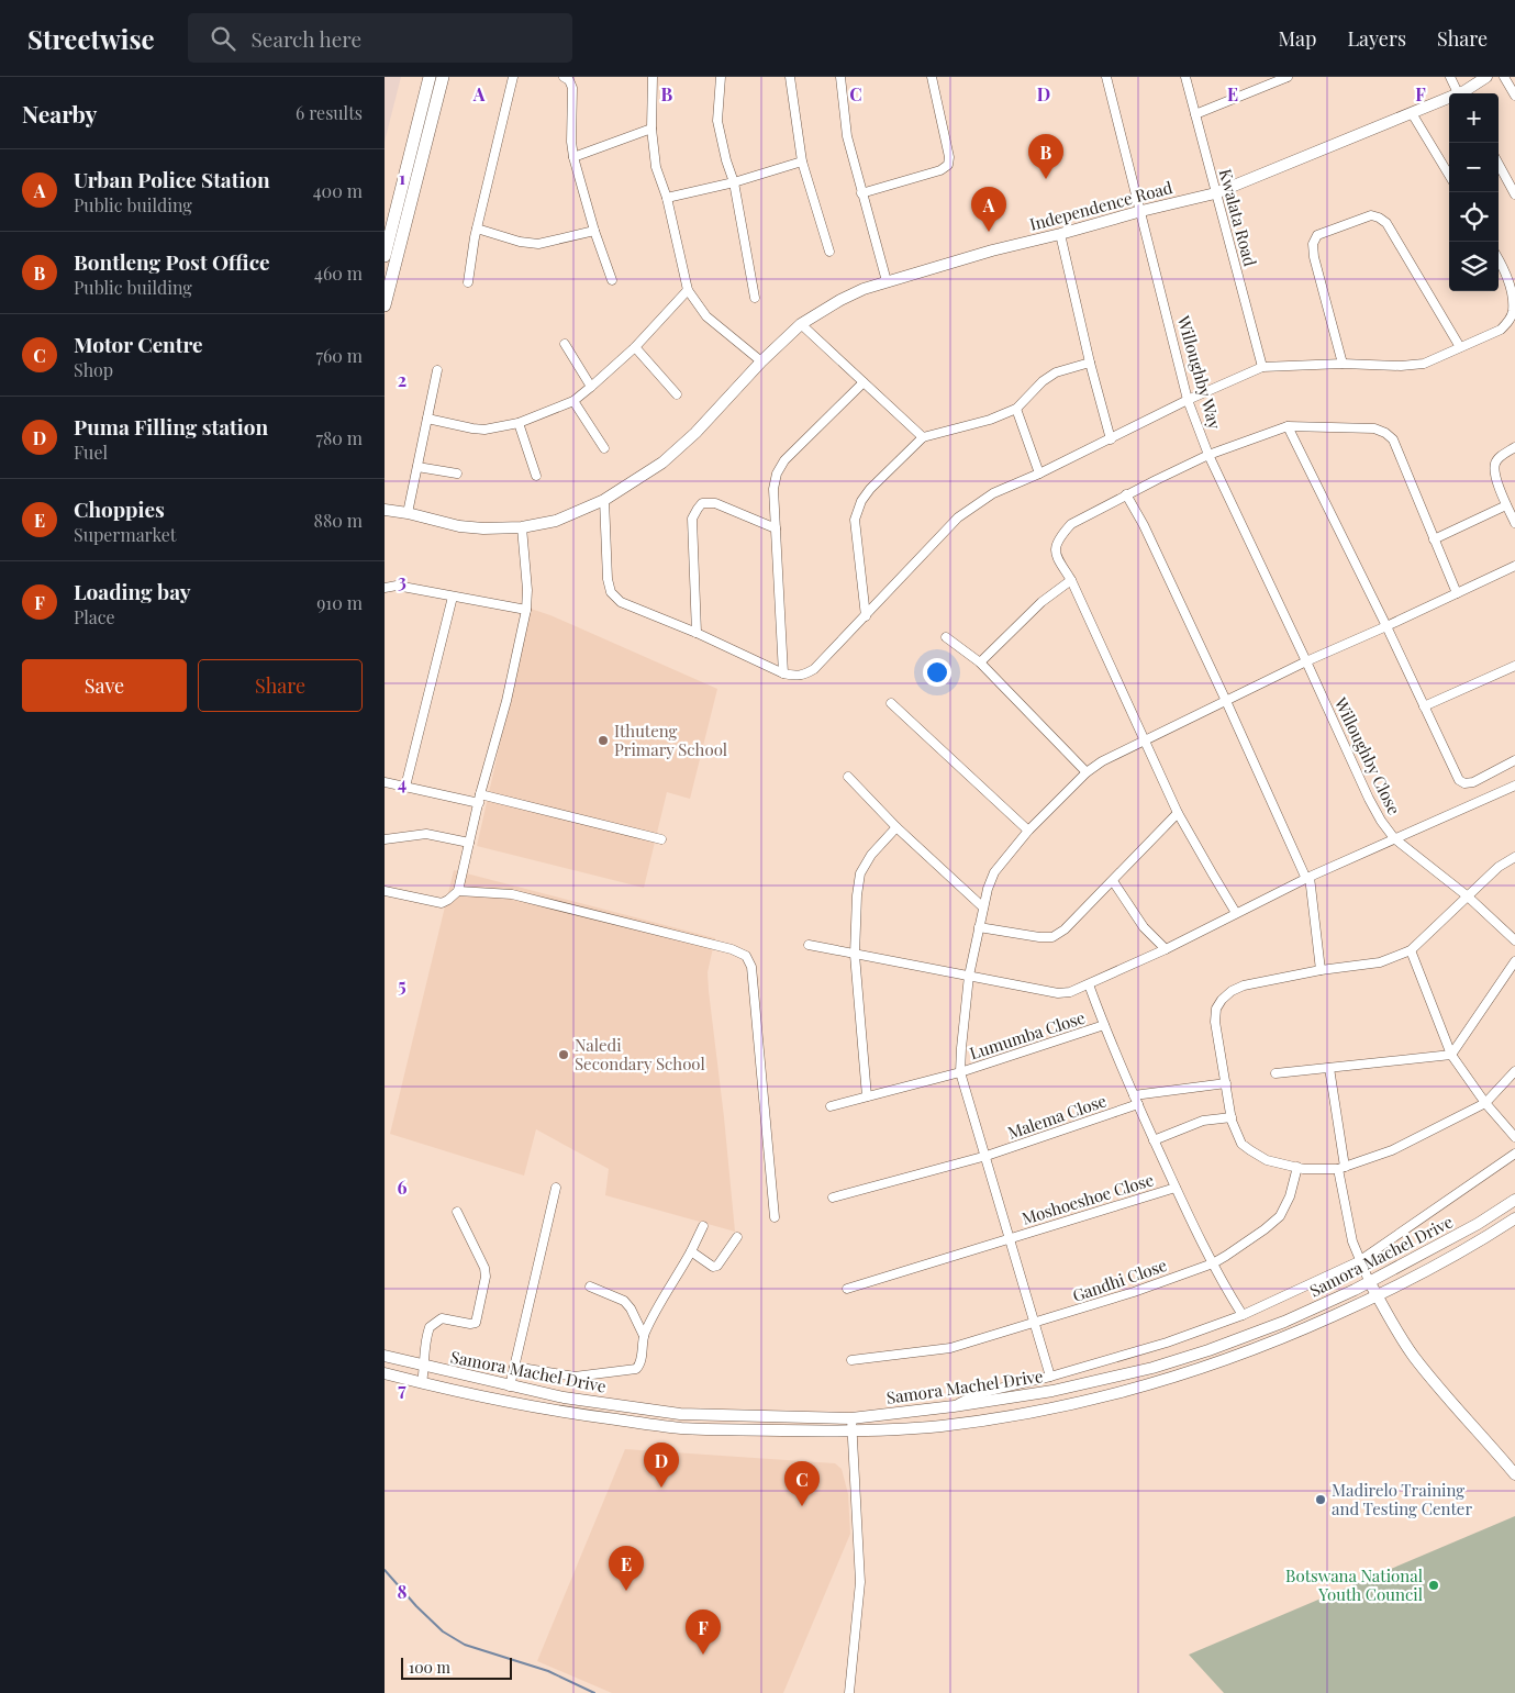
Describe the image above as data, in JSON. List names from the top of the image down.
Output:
{
  "streets": {
    "main road": ["Independence Road", "Samora Machel Drive"],
    "street": [
      "Kwalata Road",
      "Willoughby Way",
      "Willoughby Close",
      "Lumumba Close",
      "Malema Close",
      "Moshoeshoe Close",
      "Gandhi Close"
    ]
  },
  "crossings": [
    ["Independence Road", "Kwalata Road"],
    ["Independence Road", "Willoughby Way"],
    ["Willoughby Way", "Willoughby Close"]
  ],
  "places": [
    "Ithuteng Primary School",
    "Naledi Secondary School",
    "Madirelo Training and Testing Center",
    "Botswana National Youth Council"
  ],
  "scale_bar": "100 m",
  "page": {
    "header": "Streetwise",
    "search": "Search here",
    "nav": ["Map", "Layers", "Share"],
    "heading": ["Nearby", "6 results"],
    "map_buttons": ["+", "−"],
    "pins": [
      "B",
      "A",
      "D",
      "C",
      "E",
      "F"
    ],
    "list": [
      {
        "mark": "A",
        "name": "Urban Police Station",
        "note": "Public building",
        "value": "400 m"
      },
      {
        "mark": "B",
        "name": "Bontleng Post Office",
        "note": "Public building",
        "value": "460 m"
      },
      {
        "mark": "C",
        "name": "Motor Centre",
        "note": "Shop",
        "value": "760 m"
      },
      {
        "mark": "D",
        "name": "Puma Filling station",
        "note": "Fuel",
        "value": "780 m"
      },
      {
        "mark": "E",
        "name": "Choppies",
        "note": "Supermarket",
        "value": "880 m"
      },
      {
        "mark": "F",
        "name": "Loading bay",
        "note": "Place",
        "value": "910 m"
      }
    ],
    "buttons": ["Save", "Share"],
    "scale": "100 m"
  },
  "grid": {
    "columns": [
      "A",
      "B",
      "C",
      "D",
      "E",
      "F"
    ],
    "rows": [
      "1",
      "2",
      "3",
      "4",
      "5",
      "6",
      "7",
      "8"
    ]
  }
}
